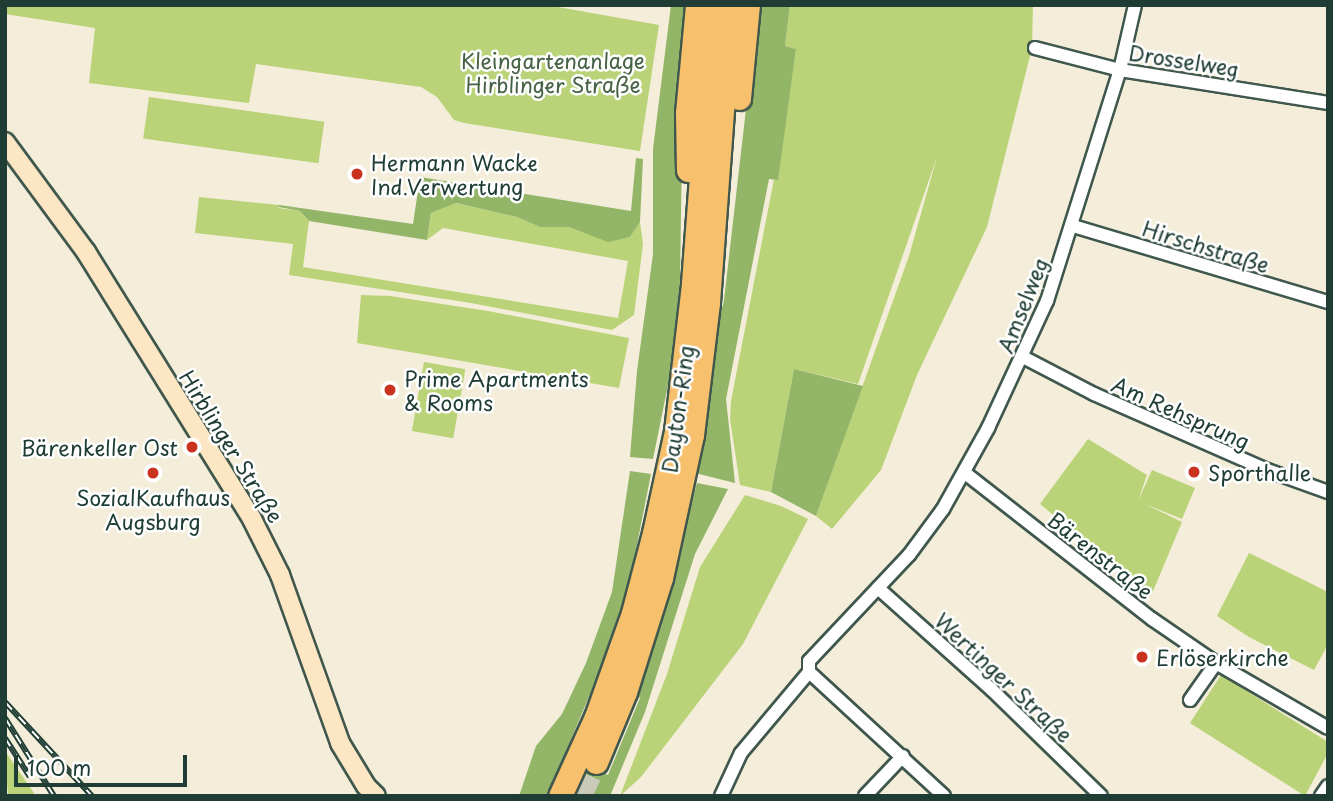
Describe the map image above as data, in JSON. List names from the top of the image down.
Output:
{
  "streets": {
    "highway": ["Dayton-Ring"],
    "street": [
      "Drosselweg",
      "Hirschstraße",
      "Amselweg",
      "Am Rehsprung",
      "Hirblinger Straße",
      "Bärenstraße",
      "Wertinger Straße"
    ]
  },
  "crossings": [
    ["Drosselweg", "Amselweg"],
    ["Hirschstraße", "Amselweg"],
    ["Amselweg", "Am Rehsprung"],
    ["Amselweg", "Bärenstraße"],
    ["Amselweg", "Wertinger Straße"]
  ],
  "parks": ["Kleingartenanlage Hirblinger Straße"],
  "places": [
    "Hermann Wacke Ind.Verwertung",
    "Prime Apartments & Rooms",
    "Bärenkeller Ost",
    "Sporthalle",
    "SozialKaufhaus Augsburg",
    "Erlöserkirche"
  ],
  "scale_bar": "100 m"
}
